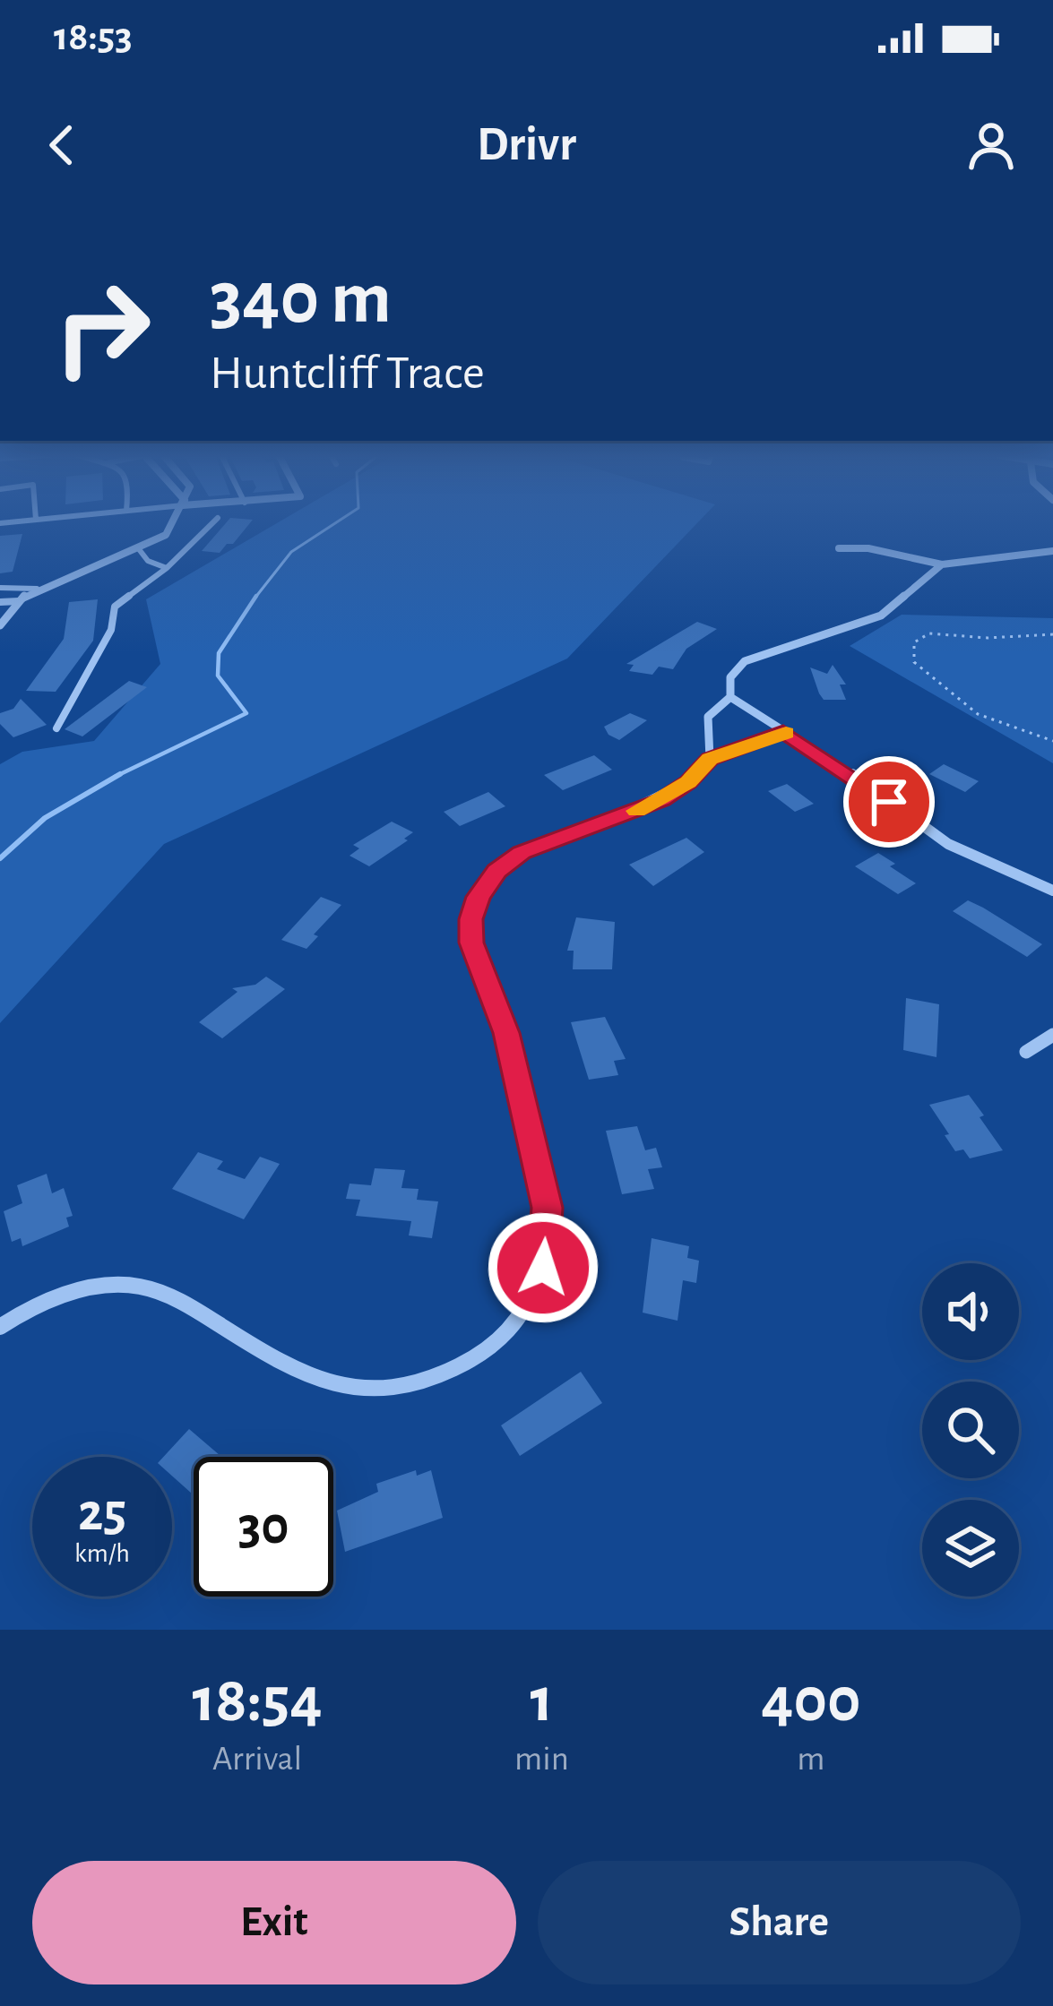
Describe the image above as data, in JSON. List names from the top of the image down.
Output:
{
  "page": {
    "status": "18:53",
    "header": "Drivr",
    "turn": ["340 m", "Huntcliff Trace"],
    "speed": "25 km/h",
    "limit": "30",
    "eta": [
      "18:54",
      "Arrival",
      "1",
      "min",
      "400",
      "m"
    ],
    "buttons": ["Exit", "Share"]
  }
}
